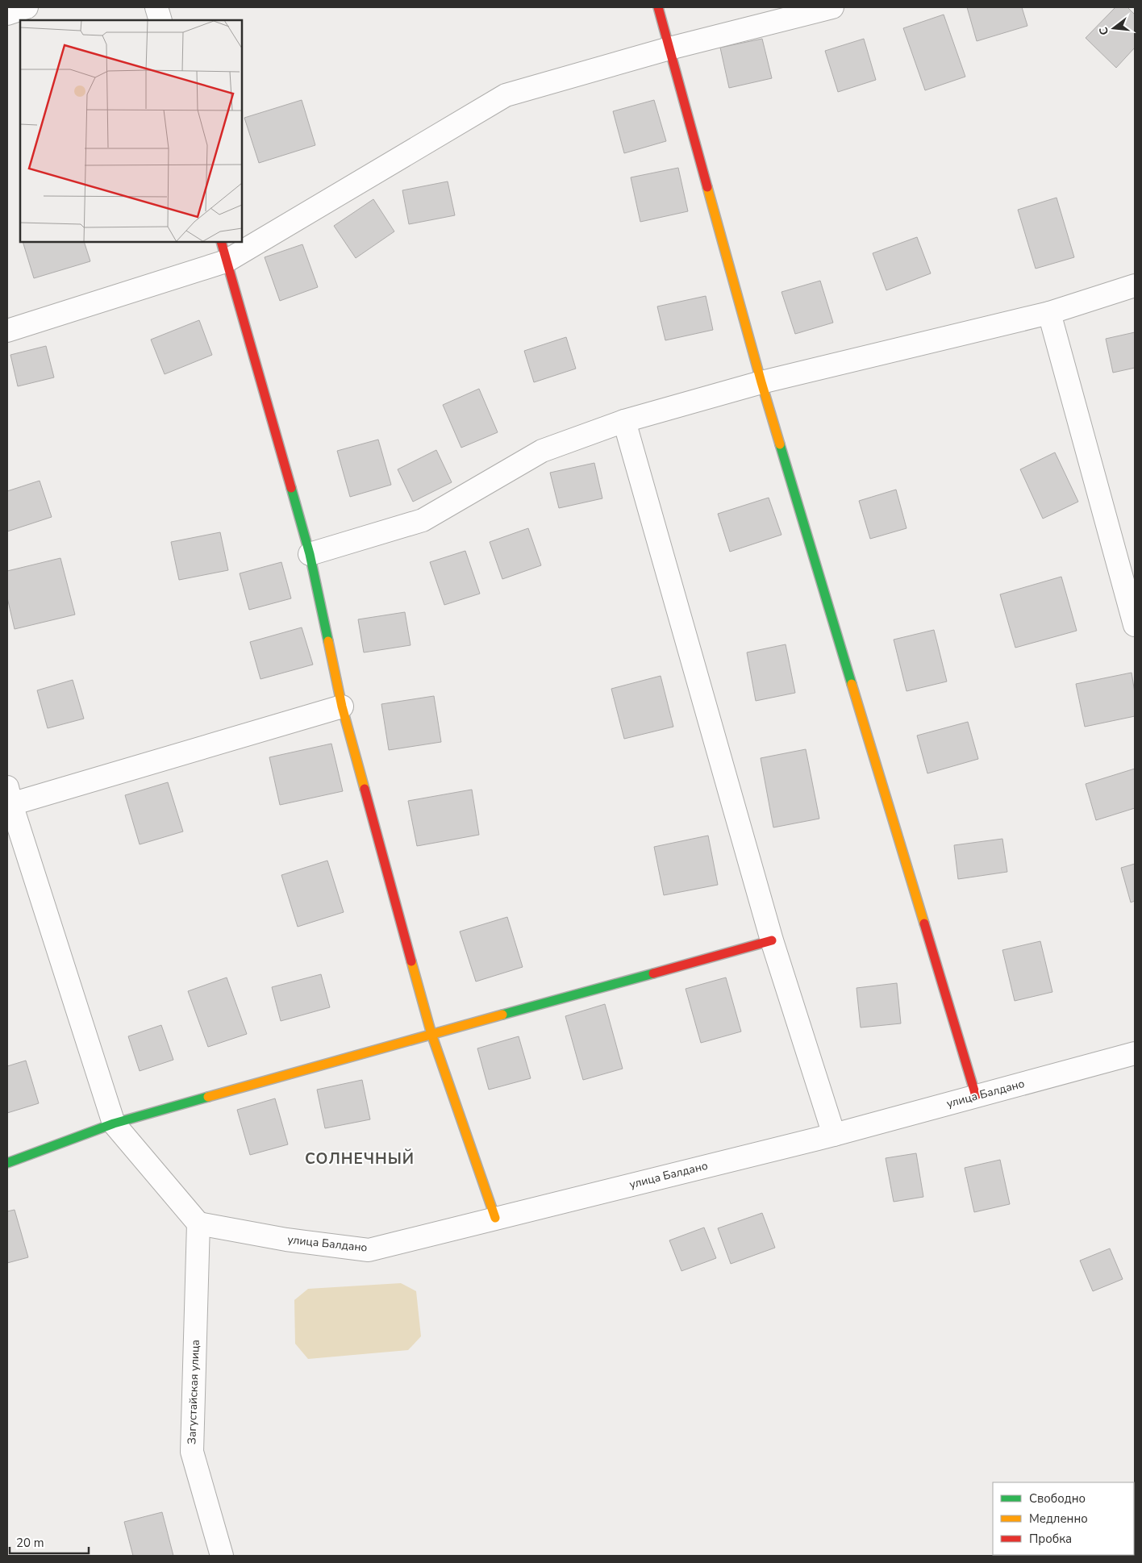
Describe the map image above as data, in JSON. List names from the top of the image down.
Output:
{
  "streets": {
    "street": ["улица Балдано", "Загустайская улица"]
  },
  "crossings": [
    ["улица Балдано", "Загустайская улица"]
  ],
  "districts": ["СОЛНЕЧНЫЙ"],
  "legend": ["Свободно", "Медленно", "Пробка"],
  "scale_bar": "20 m",
  "north": "left"
}
